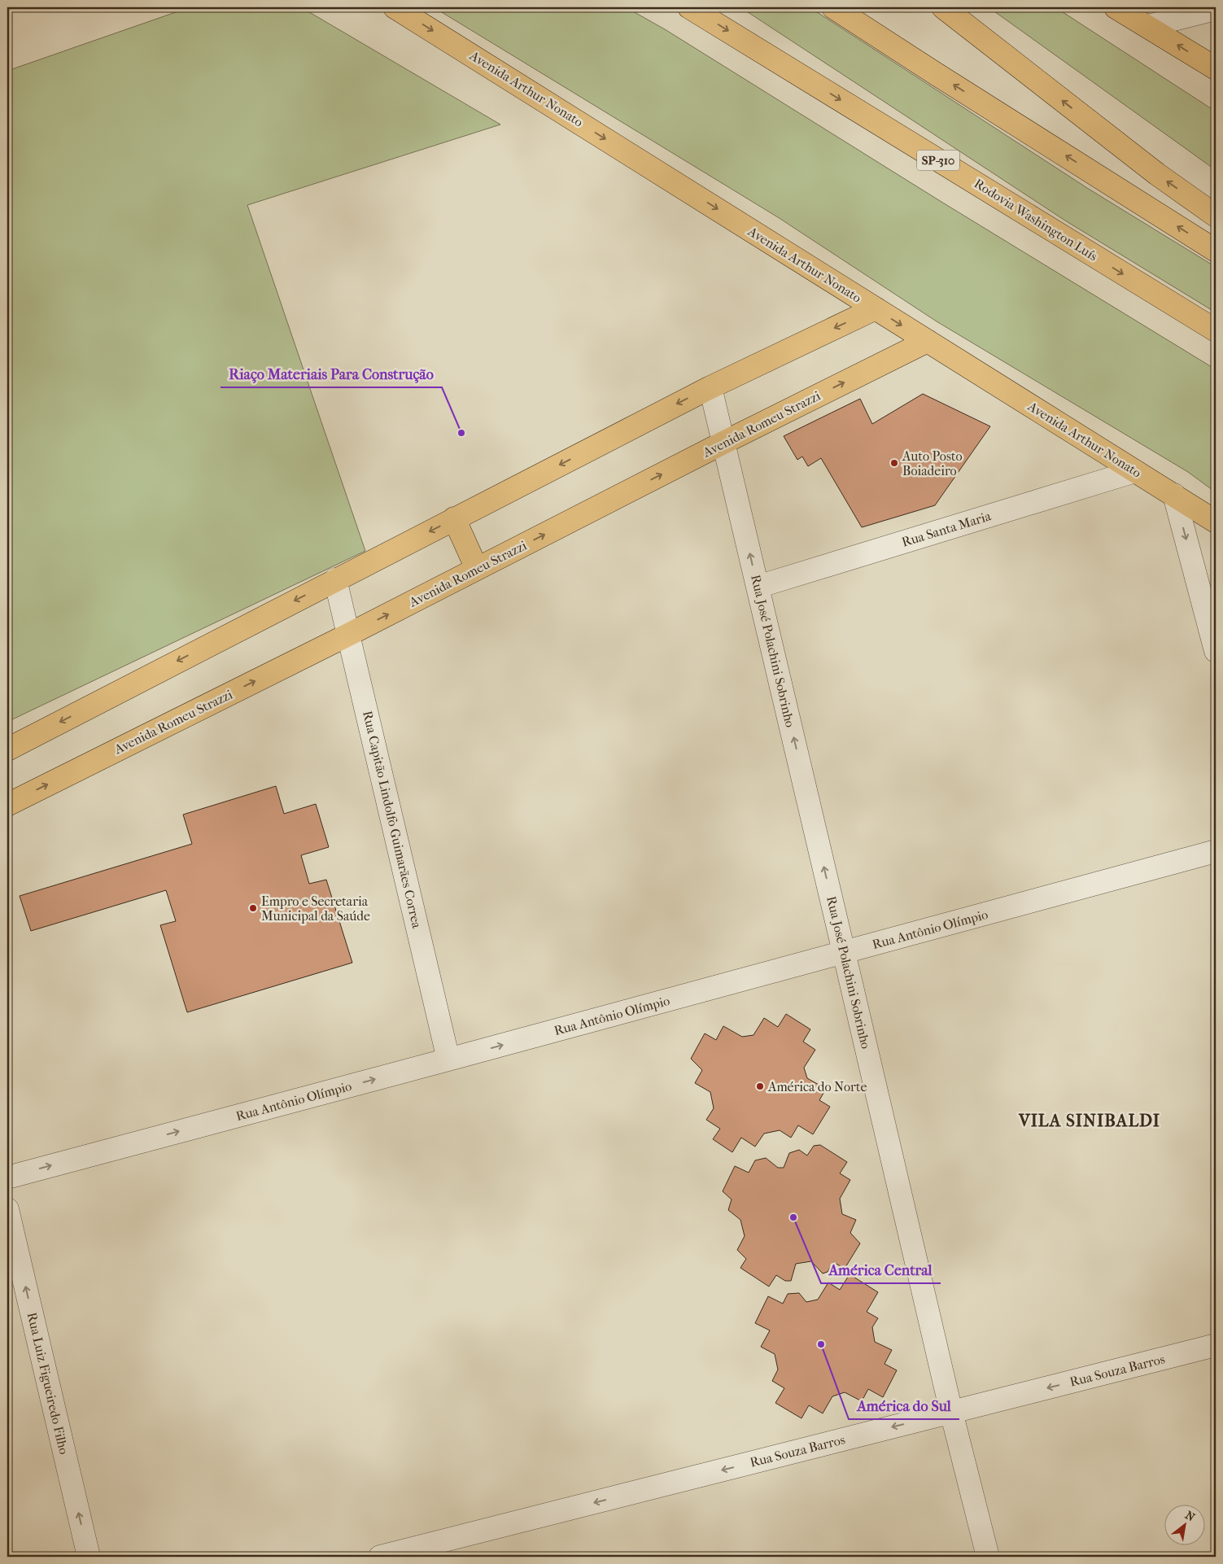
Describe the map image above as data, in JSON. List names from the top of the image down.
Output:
{
  "streets": {
    "main road": [
      "Avenida Arthur Nonato",
      "SP-310",
      "Rodovia Washington Luís",
      "Avenida Romeu Strazzi"
    ],
    "street": [
      "Rua Santa Maria",
      "Rua José Polachini Sobrinho",
      "Rua Capitão Lindolfo Guimarães Correa",
      "Rua Antônio Olímpio",
      "Rua Souza Barros",
      "Rua Luiz Figueiredo Filho"
    ]
  },
  "crossings": [
    ["Avenida Arthur Nonato", "Avenida Romeu Strazzi"],
    ["Avenida Arthur Nonato", "Rua Santa Maria"],
    ["Avenida Romeu Strazzi", "Rua José Polachini Sobrinho"],
    ["Avenida Romeu Strazzi", "Rua Capitão Lindolfo Guimarães Correa"],
    ["Rua Santa Maria", "Rua José Polachini Sobrinho"],
    ["Rua José Polachini Sobrinho", "Rua Antônio Olímpio"],
    ["Rua José Polachini Sobrinho", "Rua Souza Barros"],
    ["Rua Capitão Lindolfo Guimarães Correa", "Rua Antônio Olímpio"]
  ],
  "one_way": [
    "Avenida Arthur Nonato",
    "Rua José Polachini Sobrinho",
    "Rua Antônio Olímpio",
    "Rua Souza Barros",
    "Rua Luiz Figueiredo Filho"
  ],
  "districts": ["VILA SINIBALDI"],
  "places": [
    "Riaço Materiais Para Construção",
    "Auto Posto Boiadeiro",
    "Empro e Secretaria Municipal da Saúde",
    "América do Norte",
    "América Central",
    "América do Sul"
  ],
  "north": "top right"
}
